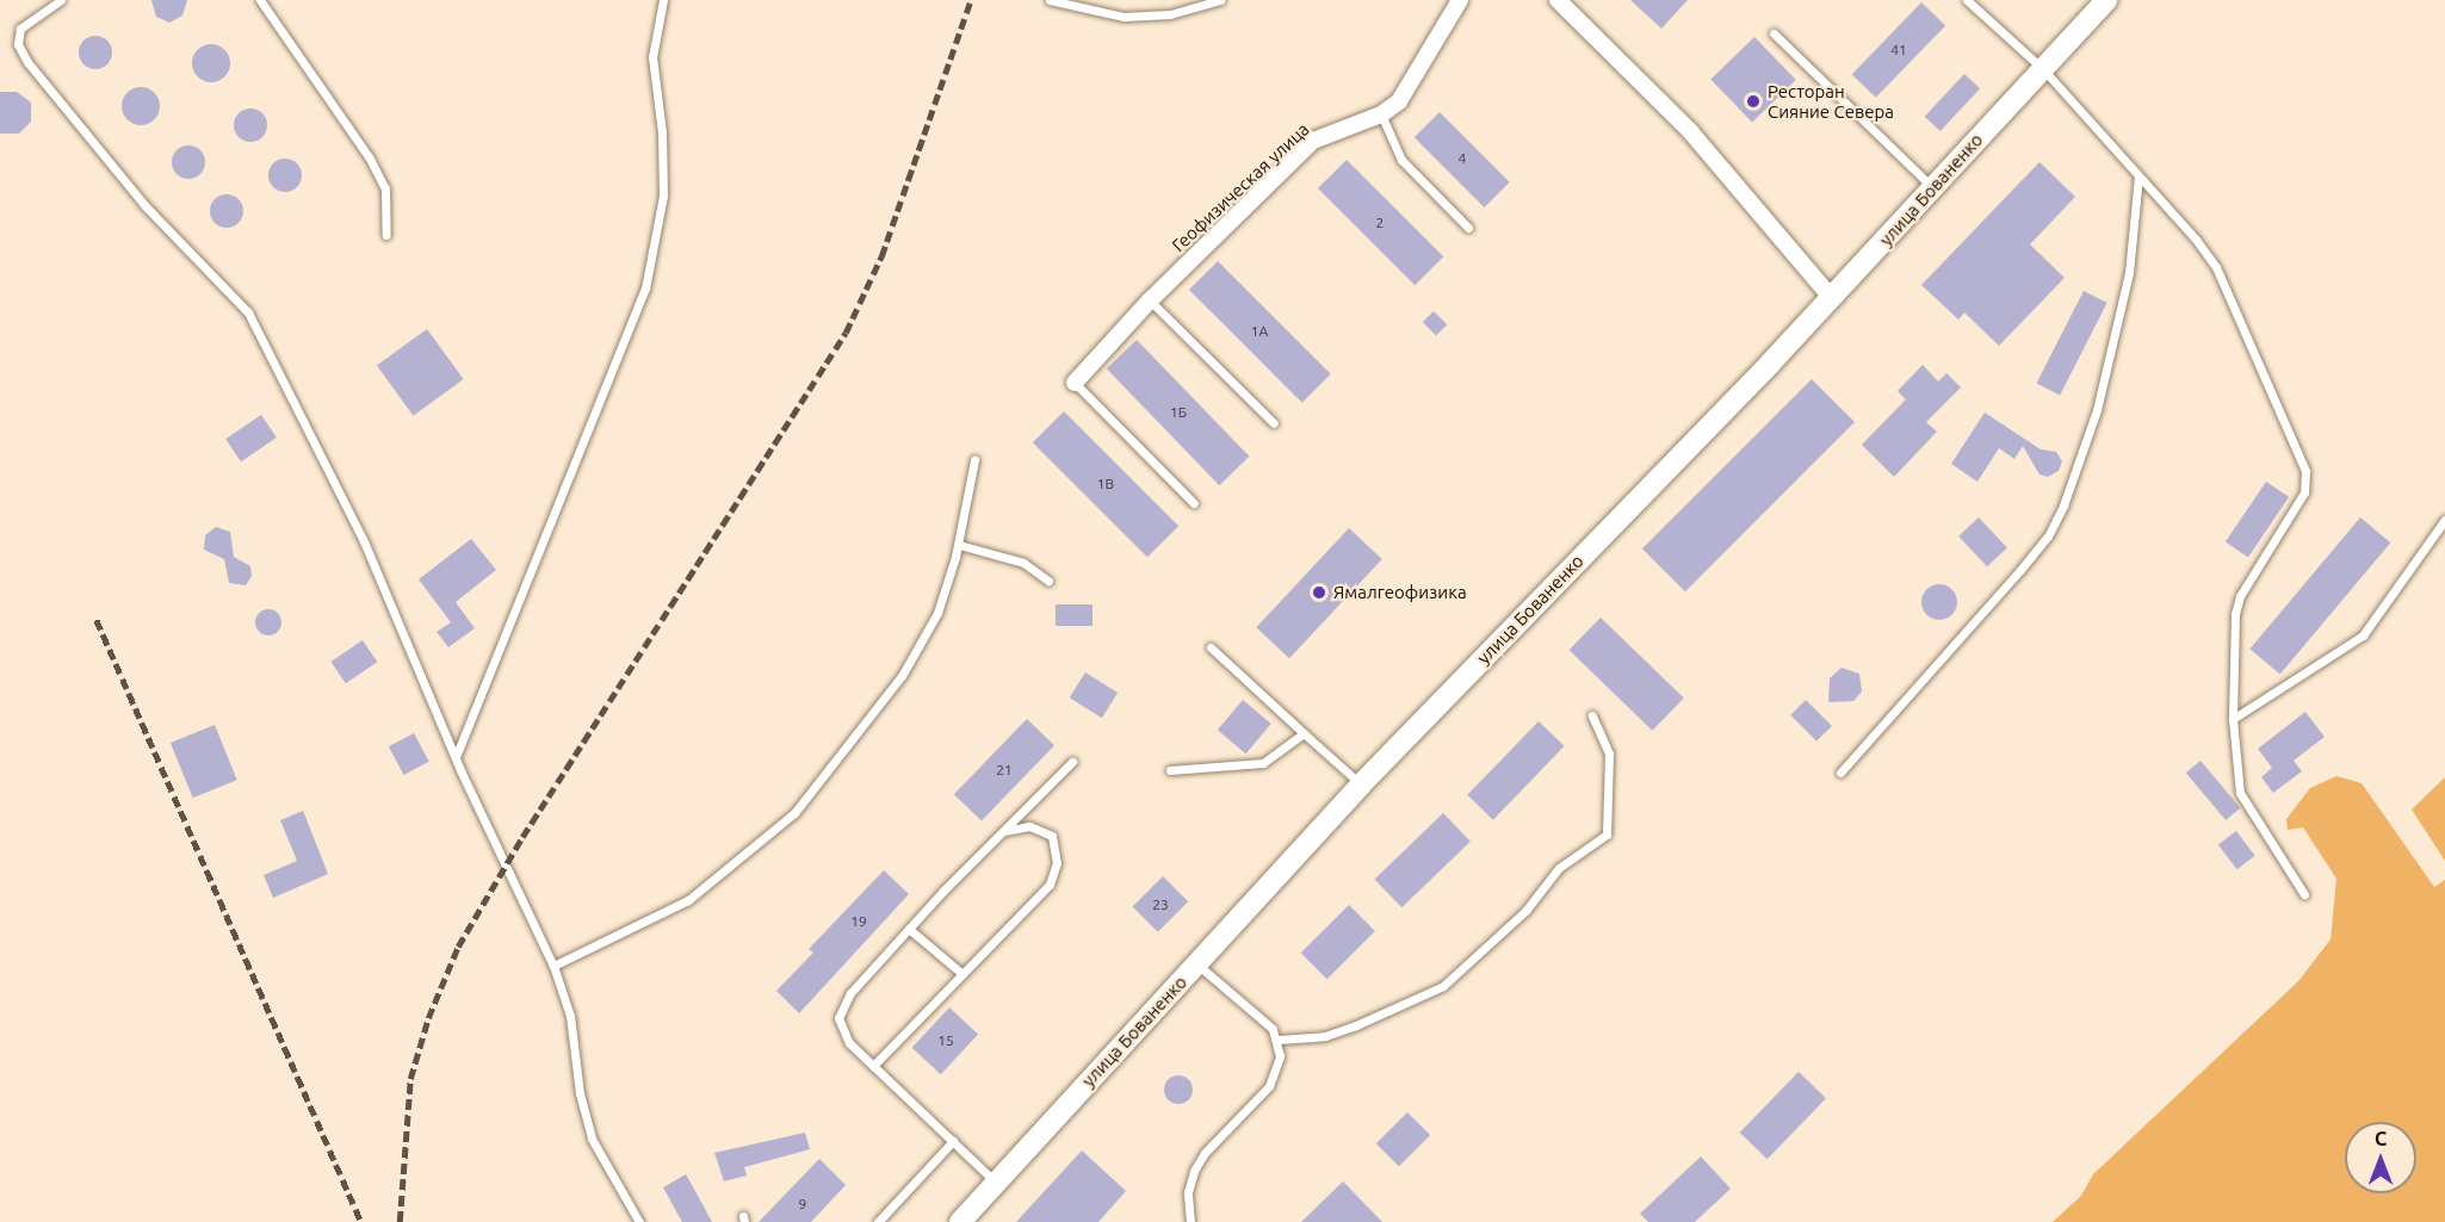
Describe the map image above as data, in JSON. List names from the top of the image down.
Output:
{
  "streets": {
    "street": ["Геофизическая улица", "улица Бованенко"]
  },
  "places": ["Ресторан Сияние Севера", "Ямалгеофизика"],
  "house_numbers": [
    "41",
    "4",
    "2",
    "1А",
    "1Б",
    "1В",
    "21",
    "23",
    "19",
    "15",
    "9"
  ],
  "north": "top"
}
